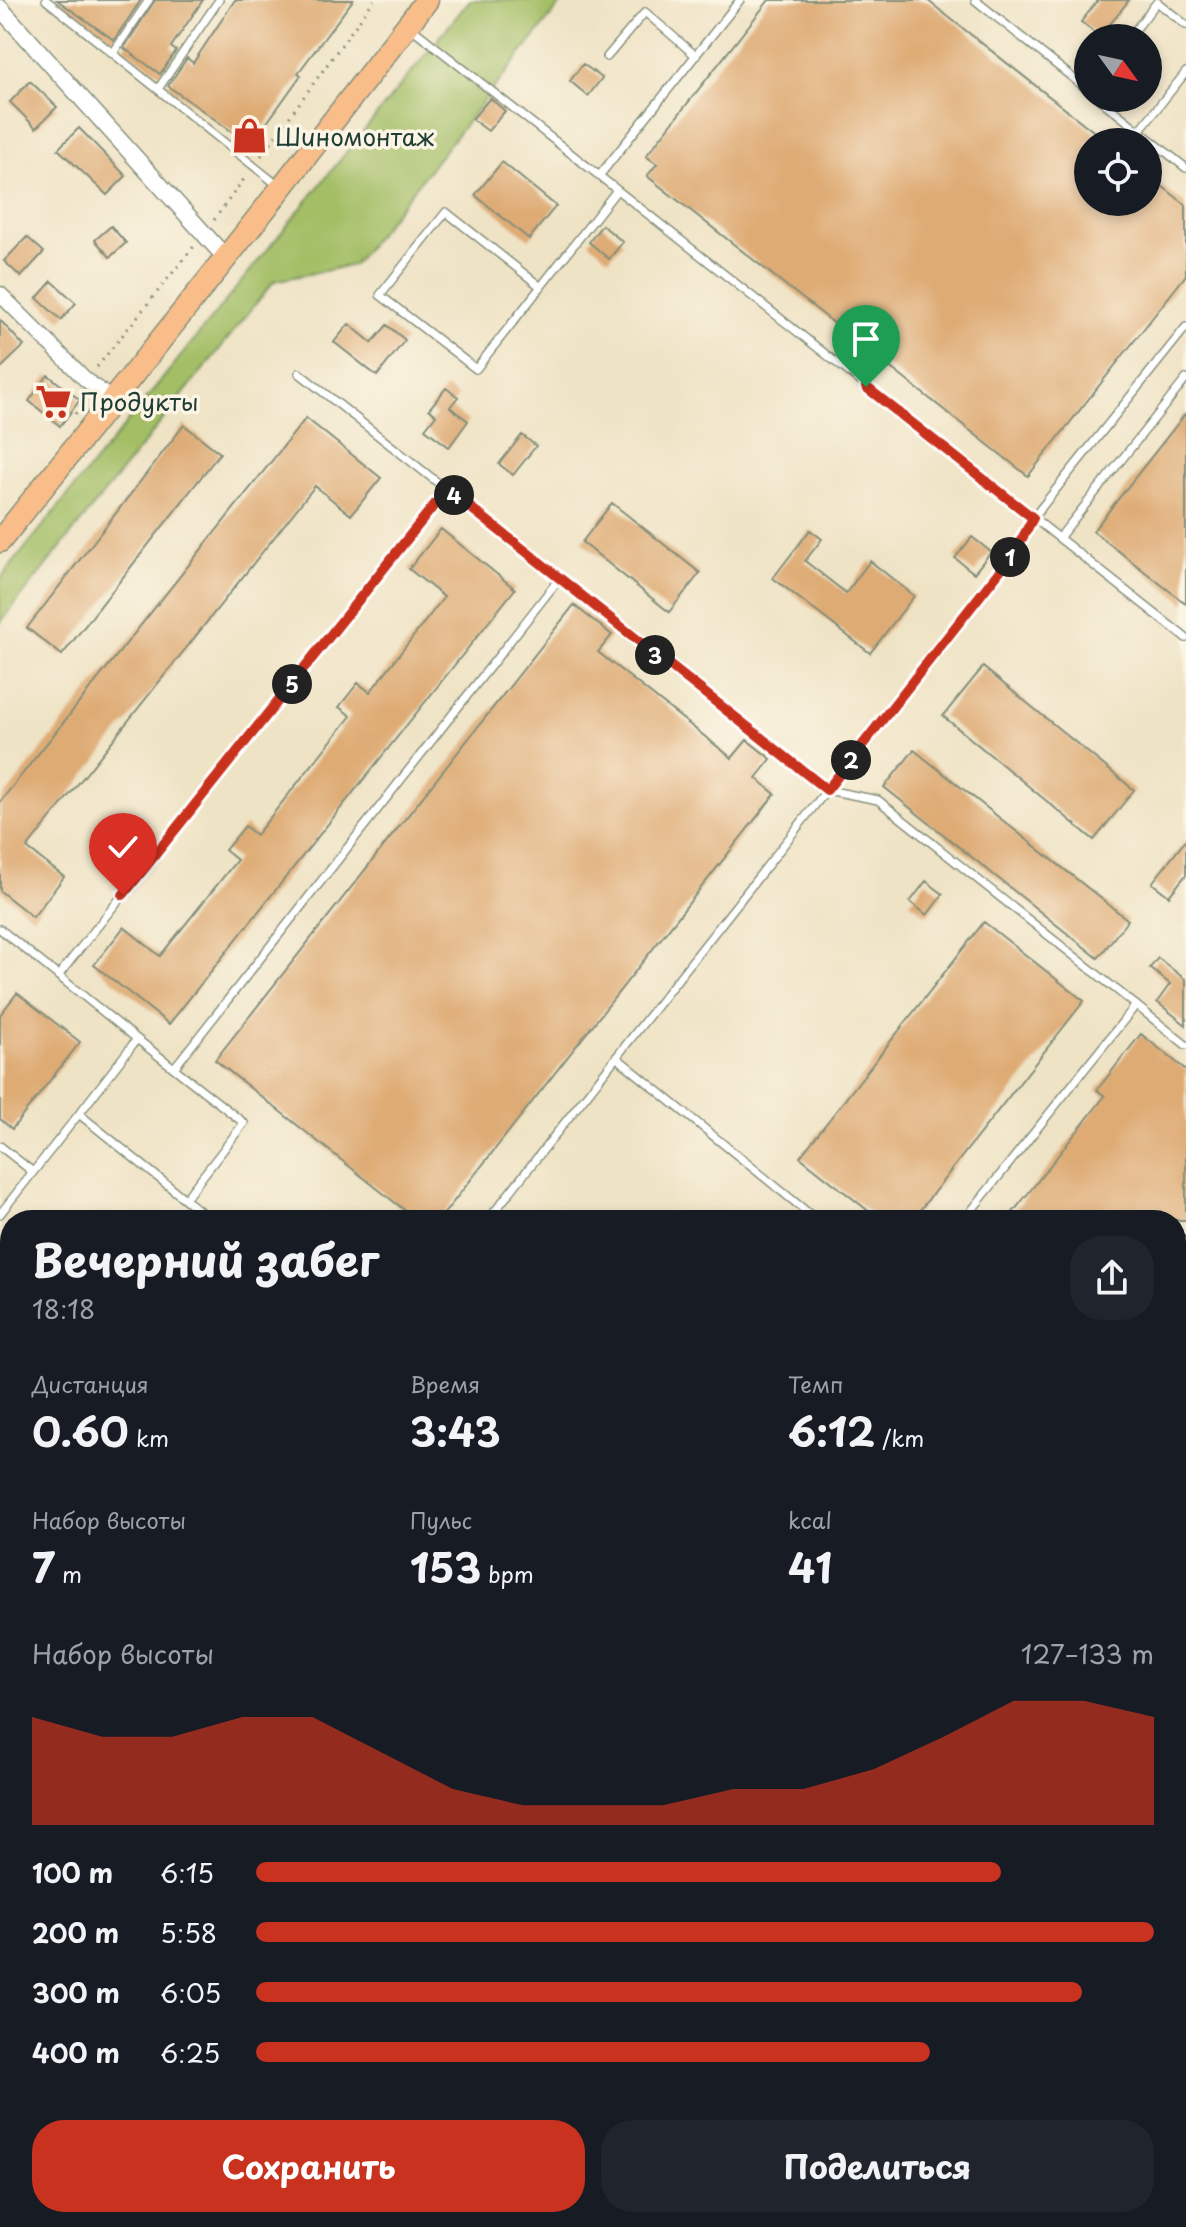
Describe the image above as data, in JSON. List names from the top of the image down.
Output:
{
  "places": {
    "shop": ["Шиномонтаж"],
    "supermarket": ["Продукты"]
  },
  "north": "bottom right",
  "page": {
    "pins": [
      "4",
      "1",
      "3",
      "5",
      "2"
    ],
    "heading": ["Вечерний забег", "18:18"],
    "stats": [
      ["Дистанция", "0.60 km"],
      ["Время", "3:43"],
      ["Темп", "6:12 /km"],
      ["Набор высоты", "7 m"],
      ["Пульс", "153 bpm"],
      ["kcal", "41"]
    ],
    "chart": ["Набор высоты", "127–133 m"],
    "list": [
      {
        "name": "100 m",
        "note": "6:15"
      },
      {
        "name": "200 m",
        "note": "5:58"
      },
      {
        "name": "300 m",
        "note": "6:05"
      },
      {
        "name": "400 m",
        "note": "6:25"
      }
    ],
    "buttons": ["Сохранить", "Поделиться"]
  }
}
